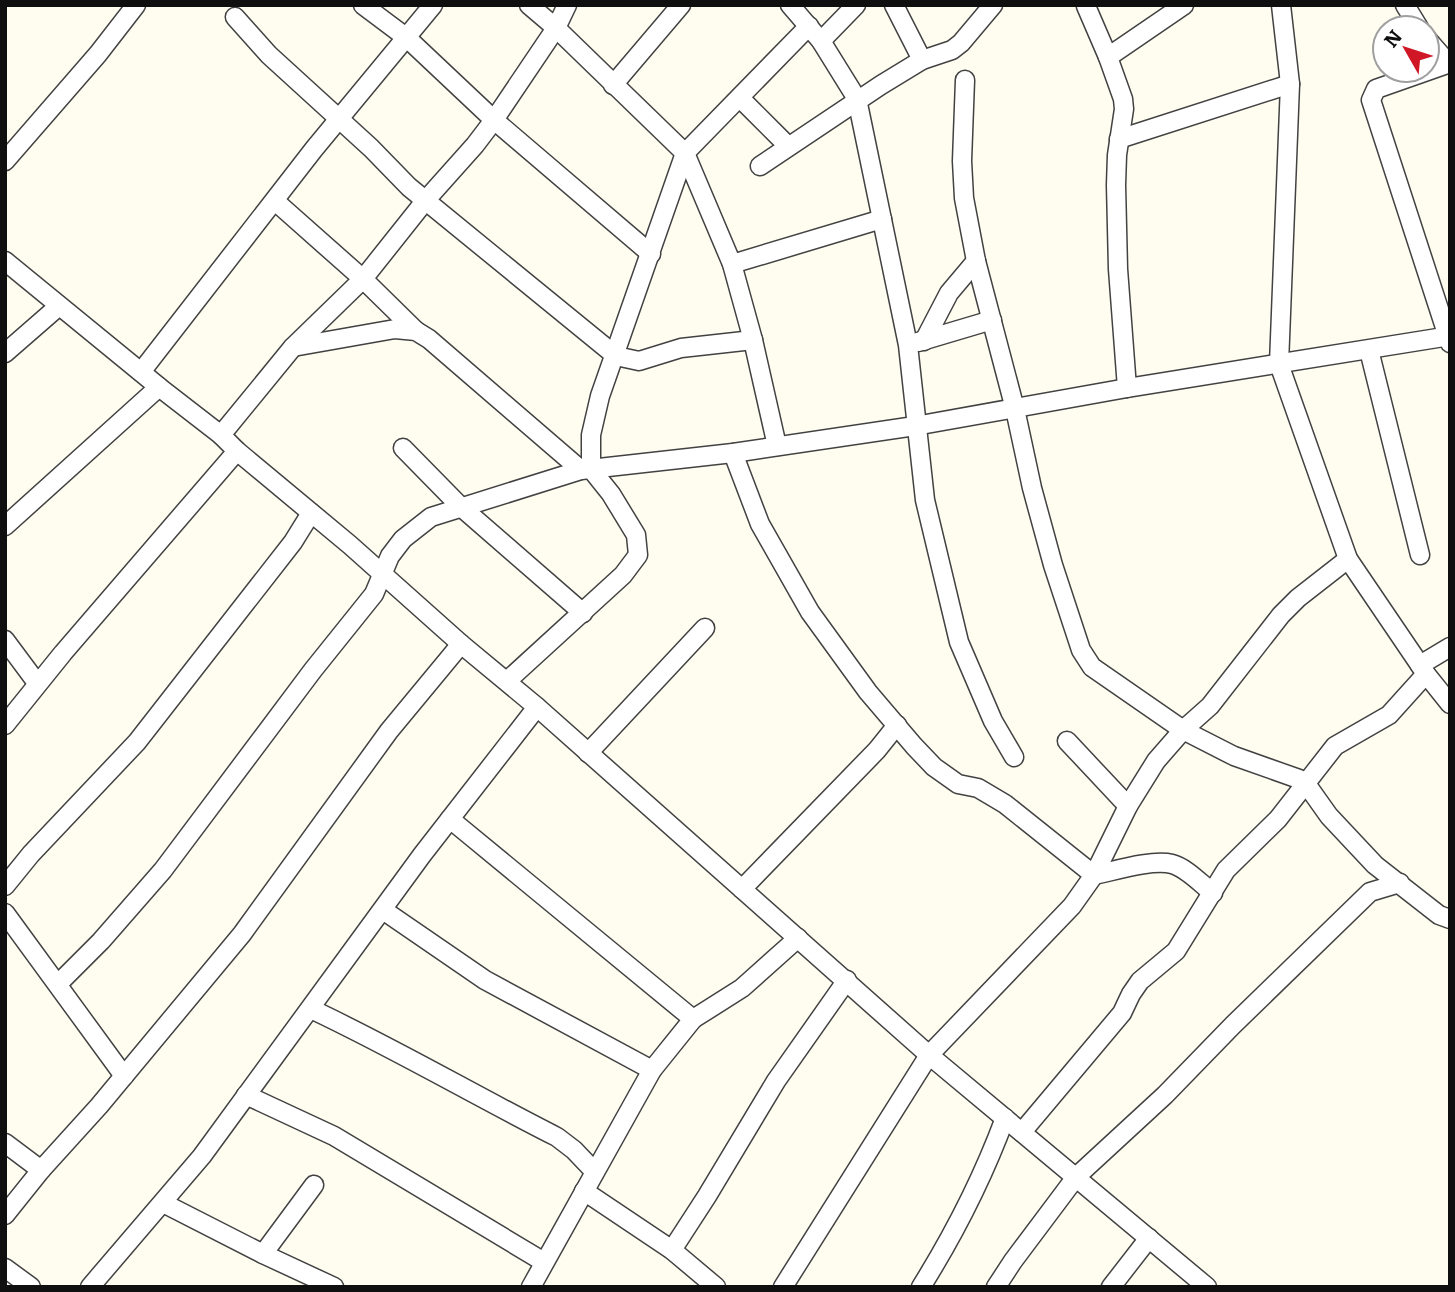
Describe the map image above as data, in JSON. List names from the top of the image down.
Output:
{
  "north": "top left"
}
